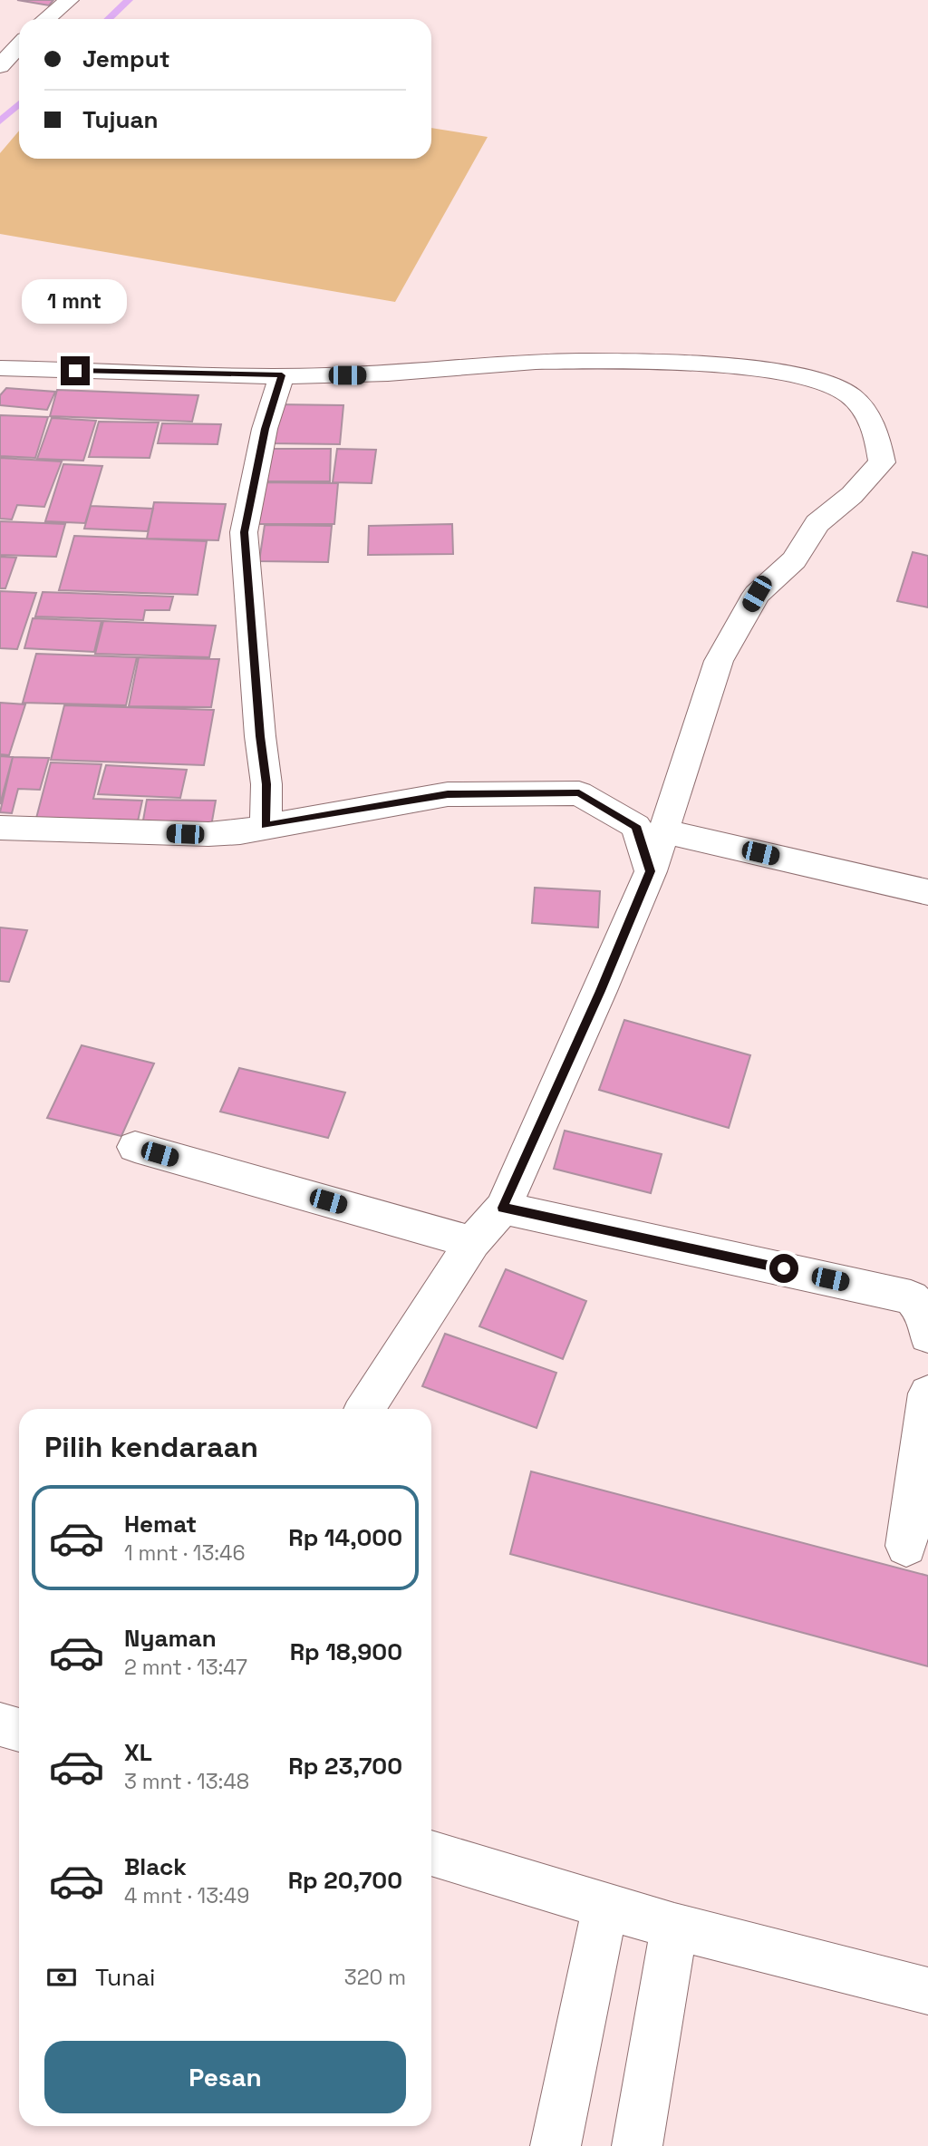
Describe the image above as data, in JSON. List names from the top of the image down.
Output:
{
  "page": {
    "banner": ["Jemput", "Tujuan"],
    "bubble": "1 mnt",
    "heading": "Pilih kendaraan",
    "list": [
      {
        "name": "Hemat",
        "note": "1 mnt · 13:46",
        "value": "Rp 14,000"
      },
      {
        "name": "Nyaman",
        "note": "2 mnt · 13:47",
        "value": "Rp 18,900"
      },
      {
        "name": "XL",
        "note": "3 mnt · 13:48",
        "value": "Rp 23,700"
      },
      {
        "name": "Black",
        "note": "4 mnt · 13:49",
        "value": "Rp 20,700"
      }
    ],
    "pay": ["Tunai", "320 m"],
    "buttons": "Pesan"
  }
}
